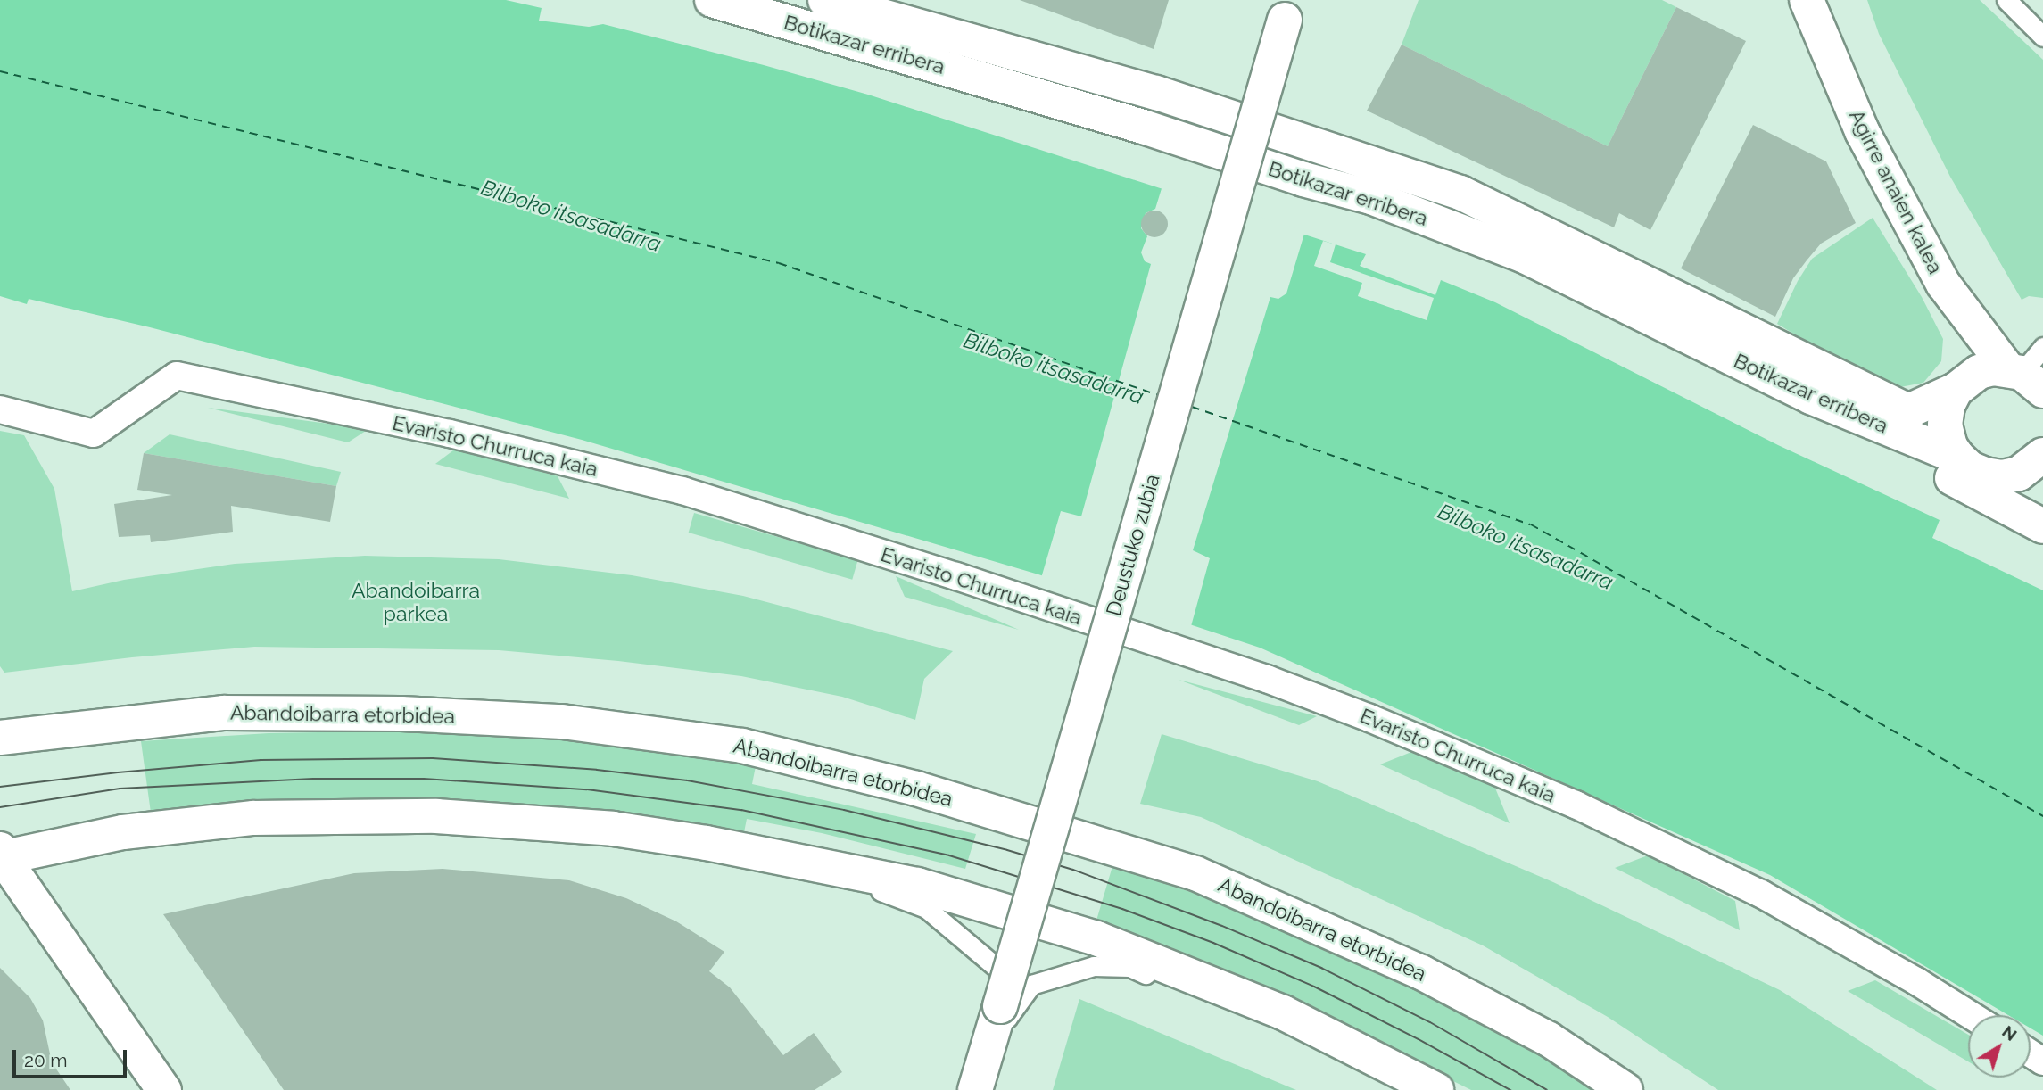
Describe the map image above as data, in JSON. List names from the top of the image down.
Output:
{
  "streets": {
    "street": [
      "Botikazar erribera",
      "Agirre anaien kalea",
      "Evaristo Churruca kaia",
      "Deustuko zubia",
      "Abandoibarra etorbidea"
    ]
  },
  "water": ["Bilboko itsasadarra"],
  "parks": ["Abandoibarra parkea"],
  "scale_bar": "20 m",
  "north": "top right"
}
